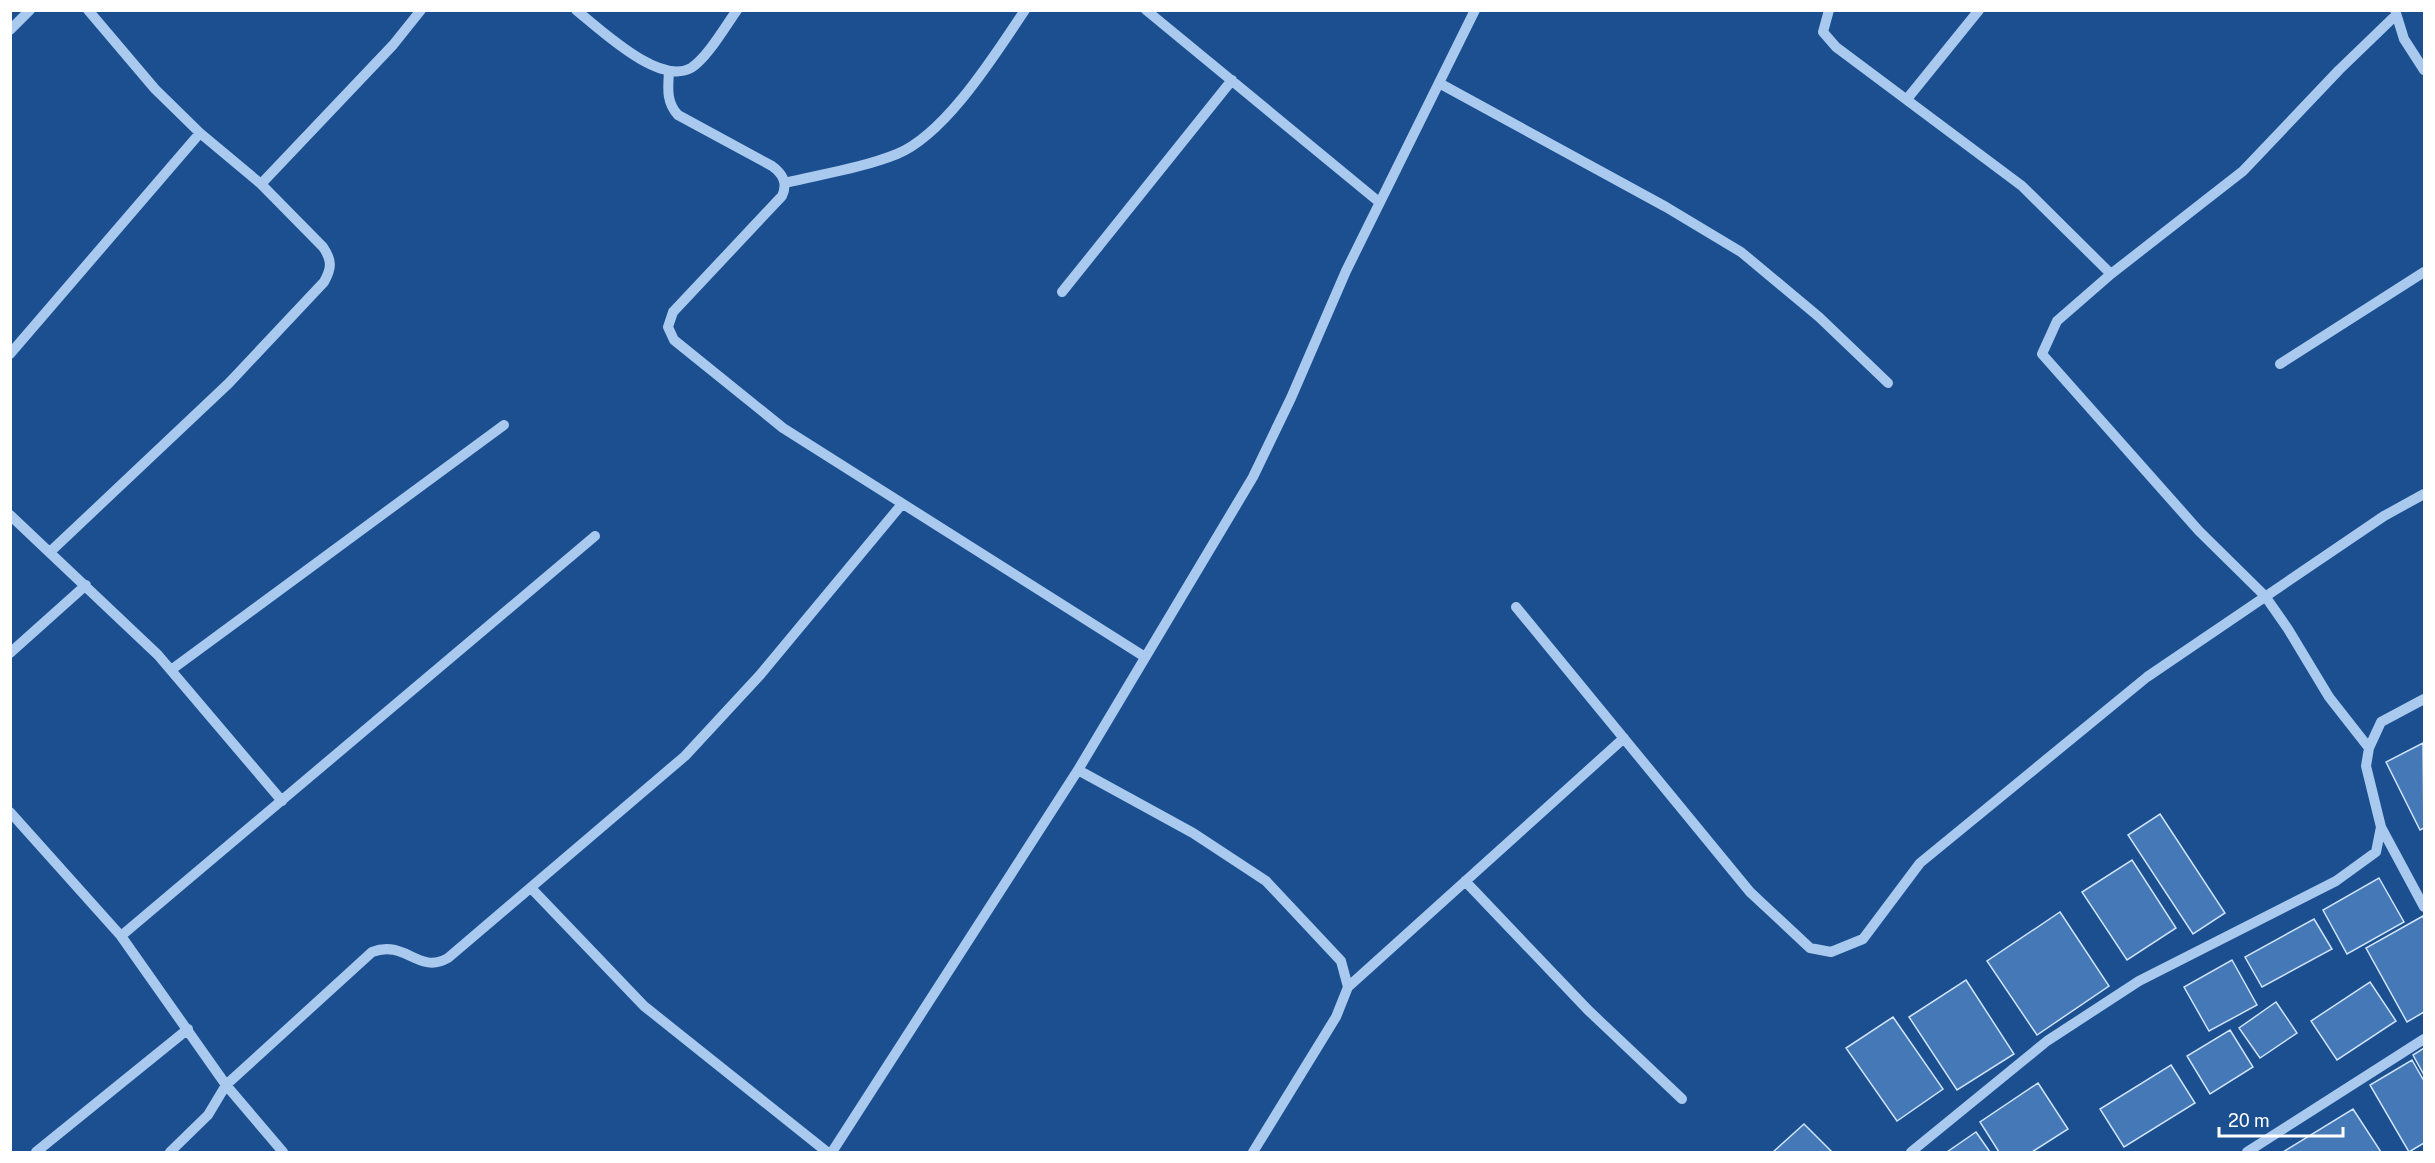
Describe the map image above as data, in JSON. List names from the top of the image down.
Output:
{
  "scale_bar": "20 m"
}
